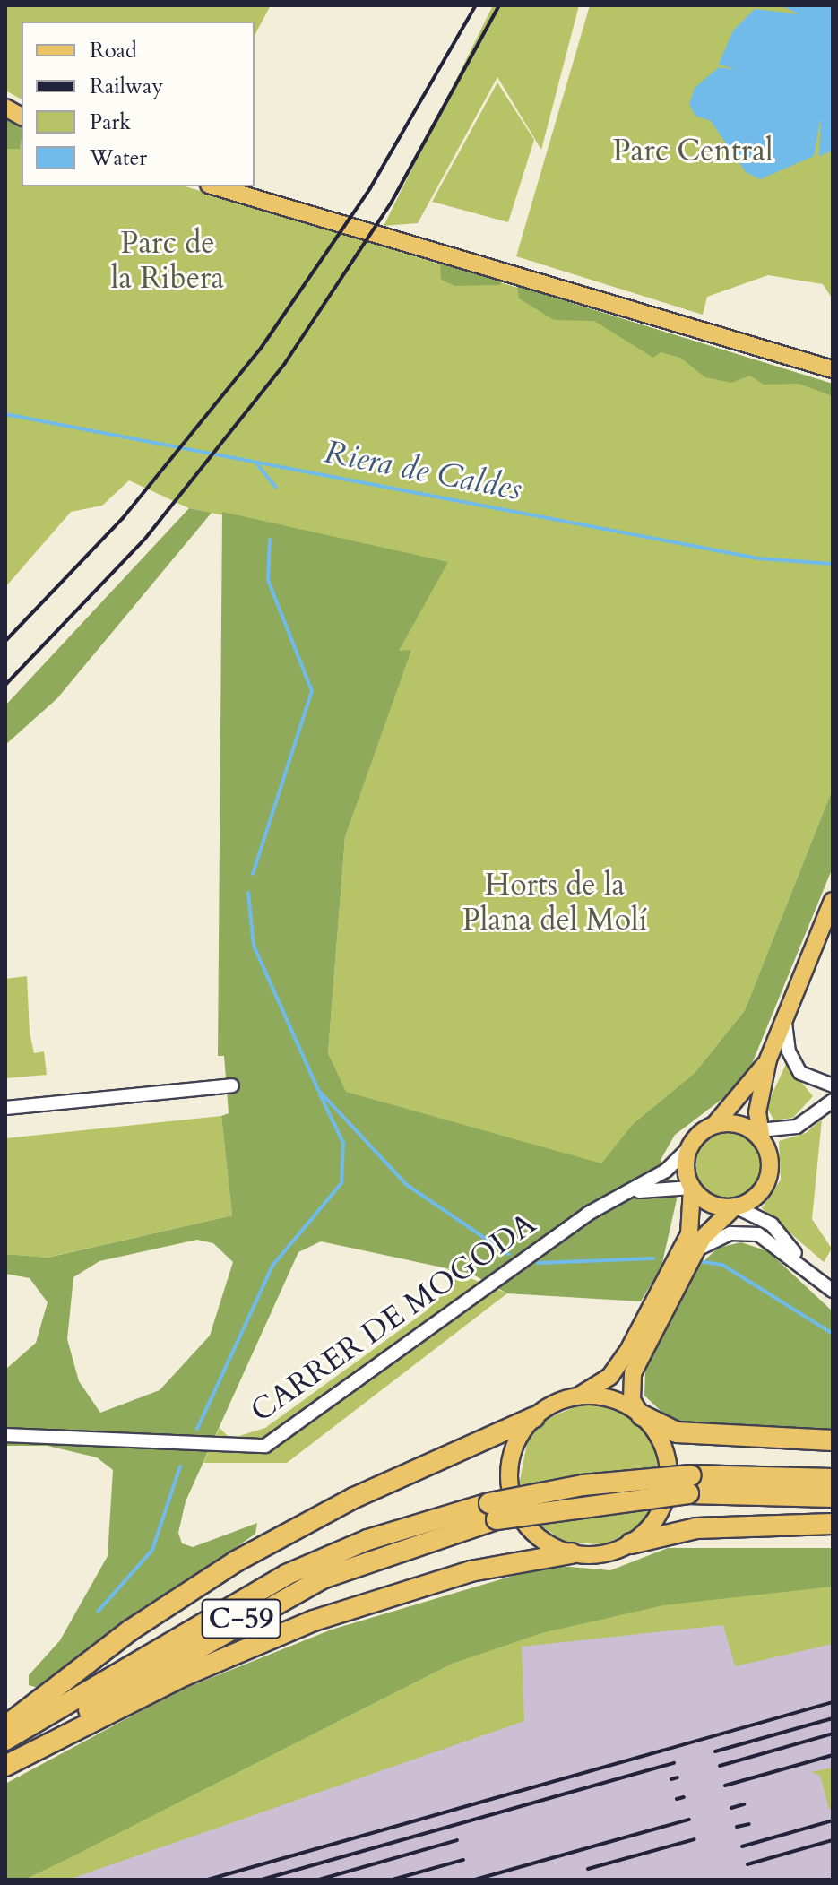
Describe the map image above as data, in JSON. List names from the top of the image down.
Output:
{
  "streets": {
    "highway": ["C-59"],
    "street": ["CARRER DE MOGODA"]
  },
  "water": ["Riera de Caldes"],
  "parks": ["Parc Central", "Parc de la Ribera", "Horts de la Plana del Molí"],
  "legend": [
    "Road",
    "Railway",
    "Park",
    "Water"
  ]
}
